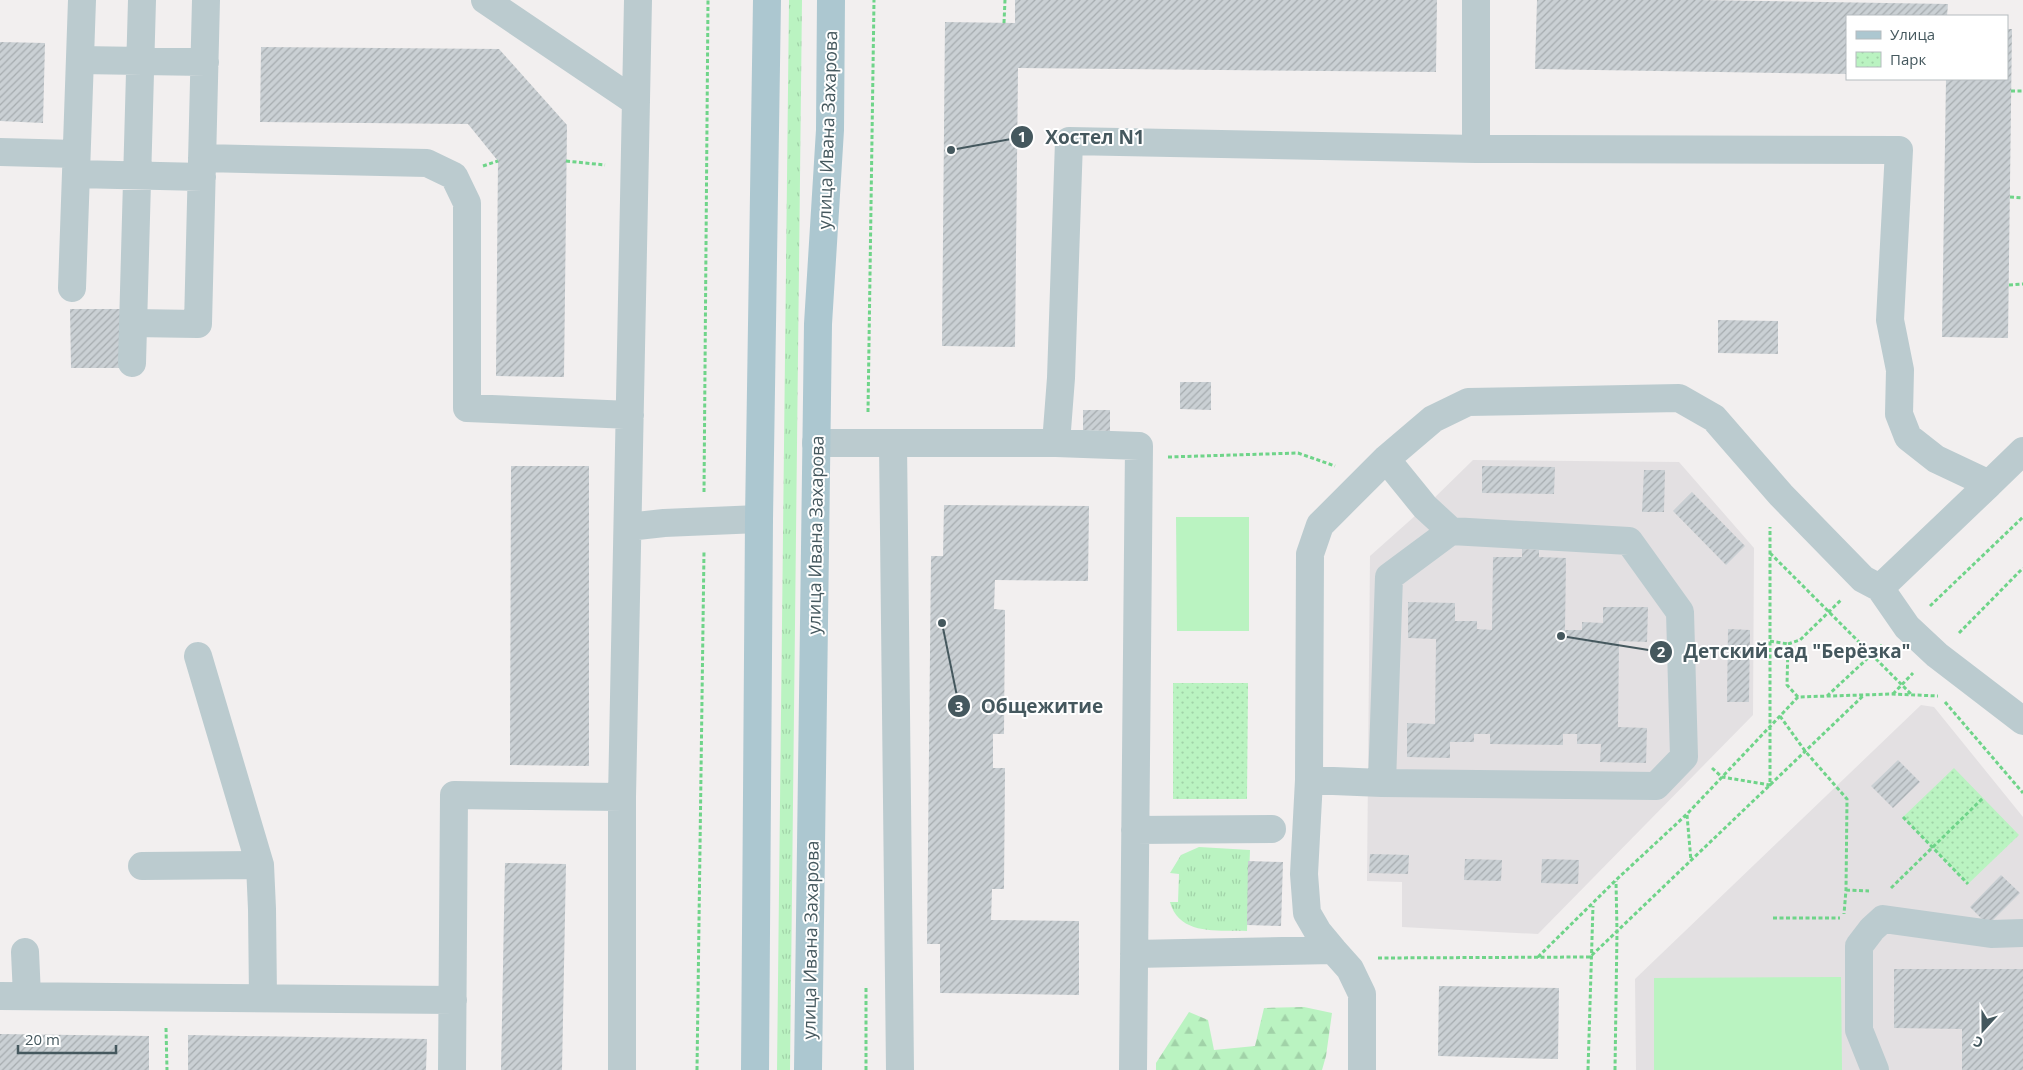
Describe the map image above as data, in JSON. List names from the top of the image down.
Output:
{
  "streets": {
    "main road": ["улица Ивана Захарова"]
  },
  "places": ["Хостел N1", "Общежитие", "Детский сад \"Берёзка\""],
  "legend": ["Улица", "Парк"],
  "scale_bar": "20 m",
  "north": "bottom"
}
